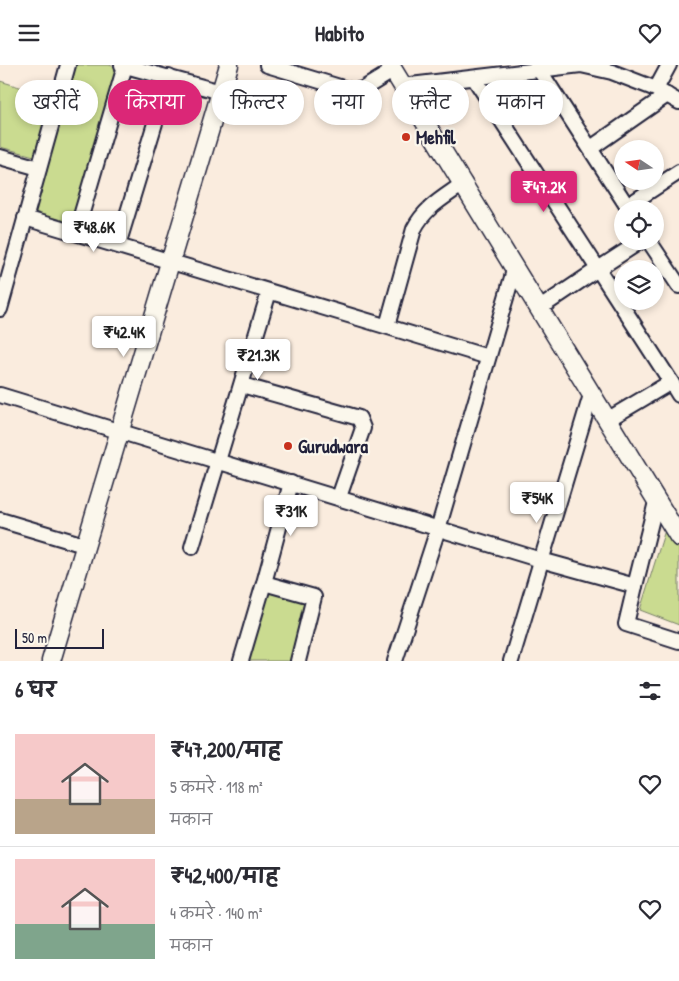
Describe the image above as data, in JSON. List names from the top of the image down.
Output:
{
  "places": ["Mehfil", "Gurudwara"],
  "scale_bar": "50 m",
  "north": "left",
  "page": {
    "header": "Habito",
    "chip": [
      "खरीदें",
      "किराया",
      "फ़िल्टर",
      "नया",
      "फ़्लैट",
      "मकान"
    ],
    "price": [
      "₹47.2K",
      "₹48.6K",
      "₹42.4K",
      "₹21.3K",
      "₹54K",
      "₹31K"
    ],
    "scale": "50 m",
    "heading": "6 घर",
    "list": [
      {
        "name": "₹47,200/माह",
        "note": "5 कमरे · 118 m² · मकान"
      },
      {
        "name": "₹42,400/माह",
        "note": "4 कमरे · 140 m² · मकान"
      }
    ]
  }
}
